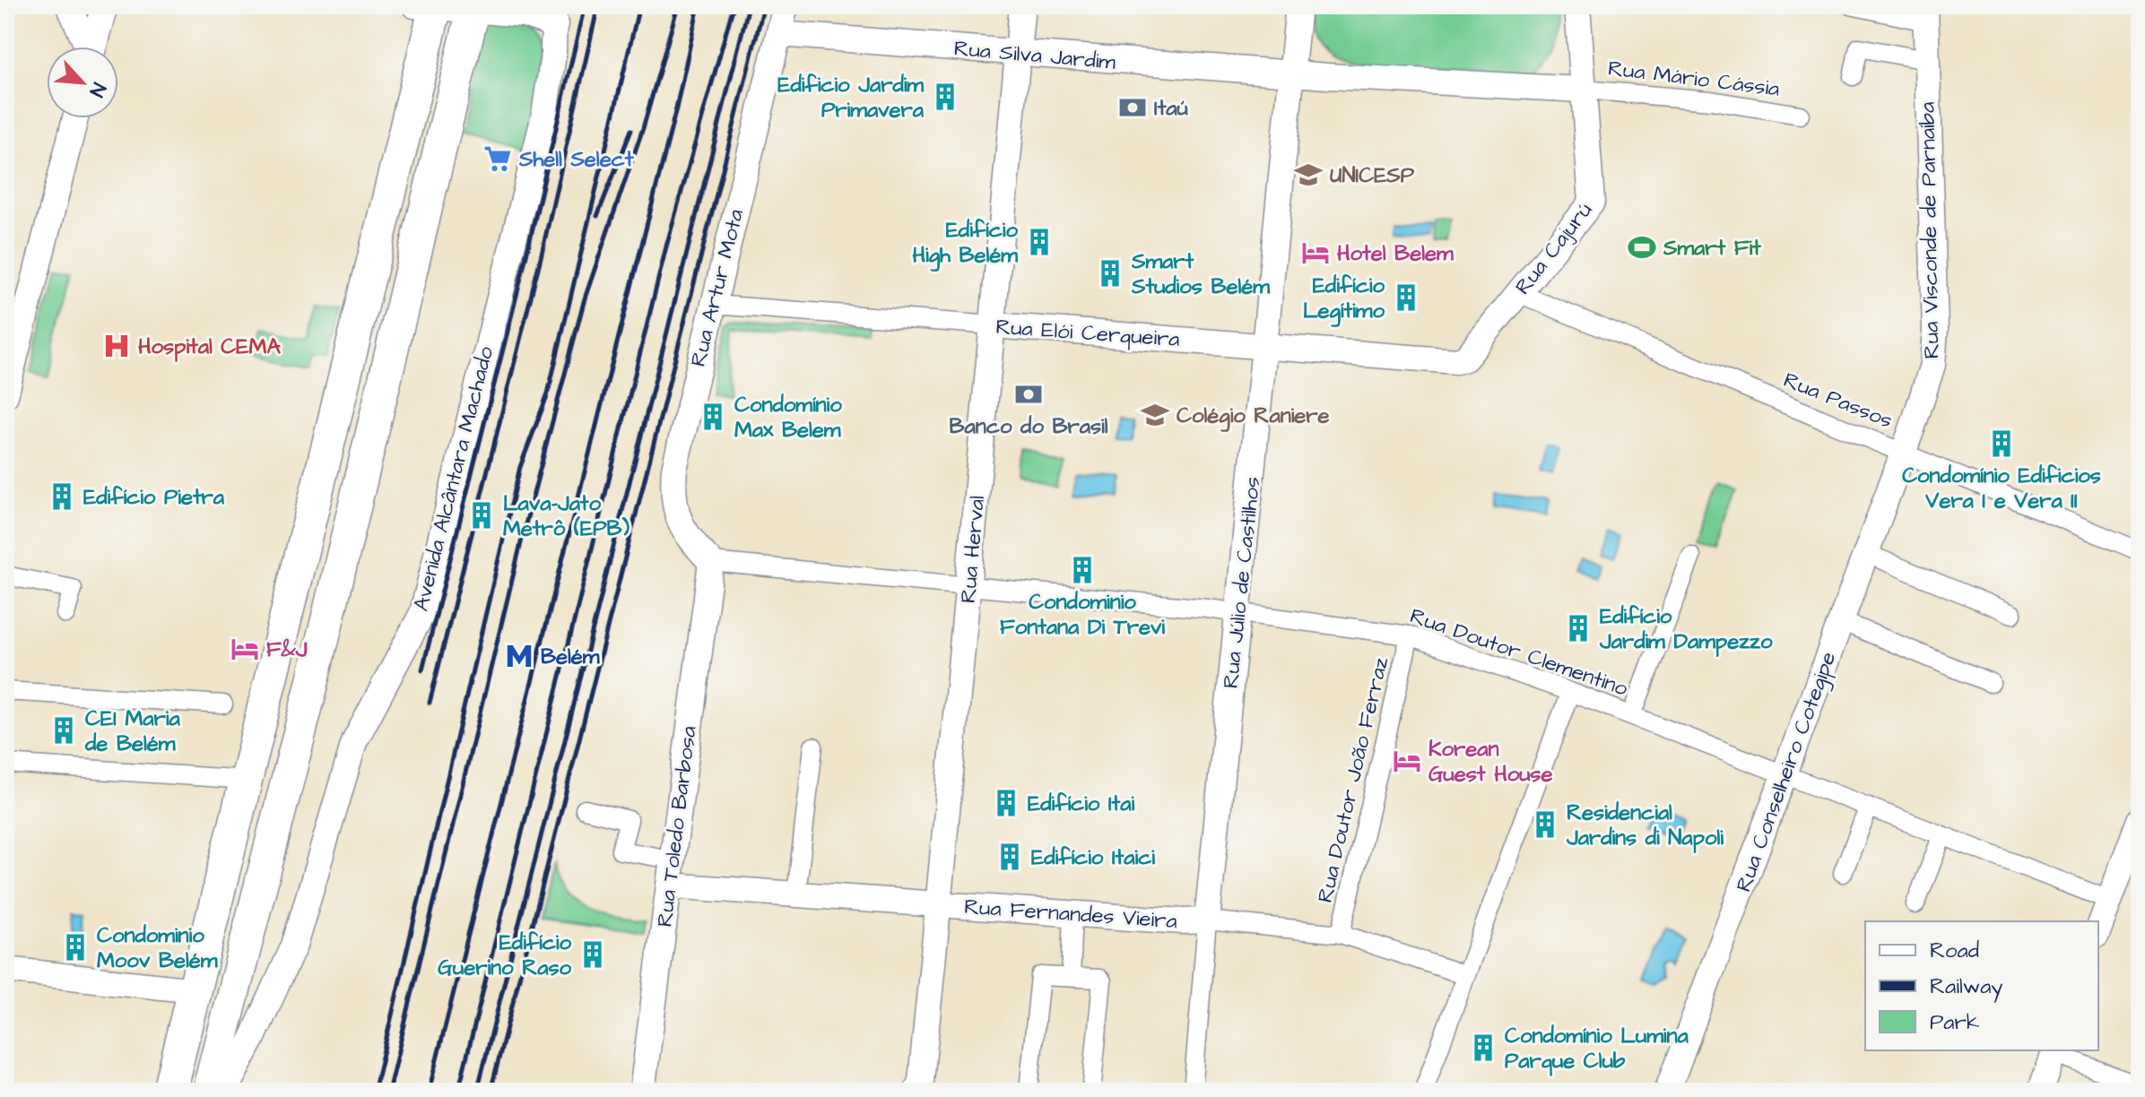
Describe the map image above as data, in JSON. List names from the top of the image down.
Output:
{
  "streets": {
    "street": [
      "Rua Silva Jardim",
      "Rua Mário Cássia",
      "Rua Visconde de Parnaíba",
      "Rua Cajurú",
      "Rua Artur Mota",
      "Rua Elói Cerqueira",
      "Rua Passos",
      "Avenida Alcântara Machado",
      "Rua Herval",
      "Rua Júlio de Castilhos",
      "Rua Doutor Clementino",
      "Rua Conselheiro Cotegipe",
      "Rua Doutor João Ferraz",
      "Rua Toledo Barbosa",
      "Rua Fernandes Vieira"
    ]
  },
  "crossings": [
    ["Rua Silva Jardim", "Rua Mário Cássia"],
    ["Rua Silva Jardim", "Rua Cajurú"],
    ["Rua Silva Jardim", "Rua Artur Mota"],
    ["Rua Silva Jardim", "Rua Herval"],
    ["Rua Silva Jardim", "Rua Júlio de Castilhos"],
    ["Rua Mário Cássia", "Rua Cajurú"],
    ["Rua Visconde de Parnaíba", "Rua Passos"],
    ["Rua Visconde de Parnaíba", "Rua Conselheiro Cotegipe"],
    ["Rua Cajurú", "Rua Elói Cerqueira"],
    ["Rua Cajurú", "Rua Passos"],
    ["Rua Artur Mota", "Rua Elói Cerqueira"],
    ["Rua Artur Mota", "Rua Doutor Clementino"],
    ["Rua Artur Mota", "Rua Toledo Barbosa"],
    ["Rua Elói Cerqueira", "Rua Herval"],
    ["Rua Elói Cerqueira", "Rua Júlio de Castilhos"],
    ["Rua Passos", "Rua Conselheiro Cotegipe"],
    ["Rua Herval", "Rua Doutor Clementino"],
    ["Rua Herval", "Rua Fernandes Vieira"],
    ["Rua Júlio de Castilhos", "Rua Doutor Clementino"],
    ["Rua Júlio de Castilhos", "Rua Fernandes Vieira"],
    ["Rua Doutor Clementino", "Rua Conselheiro Cotegipe"],
    ["Rua Doutor Clementino", "Rua Doutor João Ferraz"],
    ["Rua Doutor Clementino", "Rua Toledo Barbosa"],
    ["Rua Doutor João Ferraz", "Rua Fernandes Vieira"],
    ["Rua Toledo Barbosa", "Rua Fernandes Vieira"]
  ],
  "places": {
    "building": [
      "Edificio Jardim Primavera",
      "Edifício High Belém",
      "Smart Studios Belém",
      "Edifício Legítimo",
      "Condomínio Max Belem",
      "Condomínio Edificios Vera I e Vera II",
      "Edifício Pietra",
      "Lava-Jato Metrô (EPB)",
      "Condominio Fontana Di Trevi",
      "Edifício Jardim Dampezzo",
      "CEI Maria de Belém",
      "Edifício Itai",
      "Residencial Jardins di Napoli",
      "Edifício Itaici",
      "Condominio Moov Belém",
      "Edifício Guerino Raso",
      "Condomínio Lumina Parque Club"
    ],
    "bank": ["Itaú", "Banco do Brasil"],
    "supermarket": ["Shell Select"],
    "school or university": ["UNICESP", "Colégio Raniere"],
    "sports": ["Smart Fit"],
    "hotel": ["Hotel Belem", "F&J", "Korean Guest House"],
    "hospital": ["Hospital CEMA"],
    "metro station": ["Belém"]
  },
  "legend": ["Road", "Railway", "Park"],
  "north": "bottom right"
}
